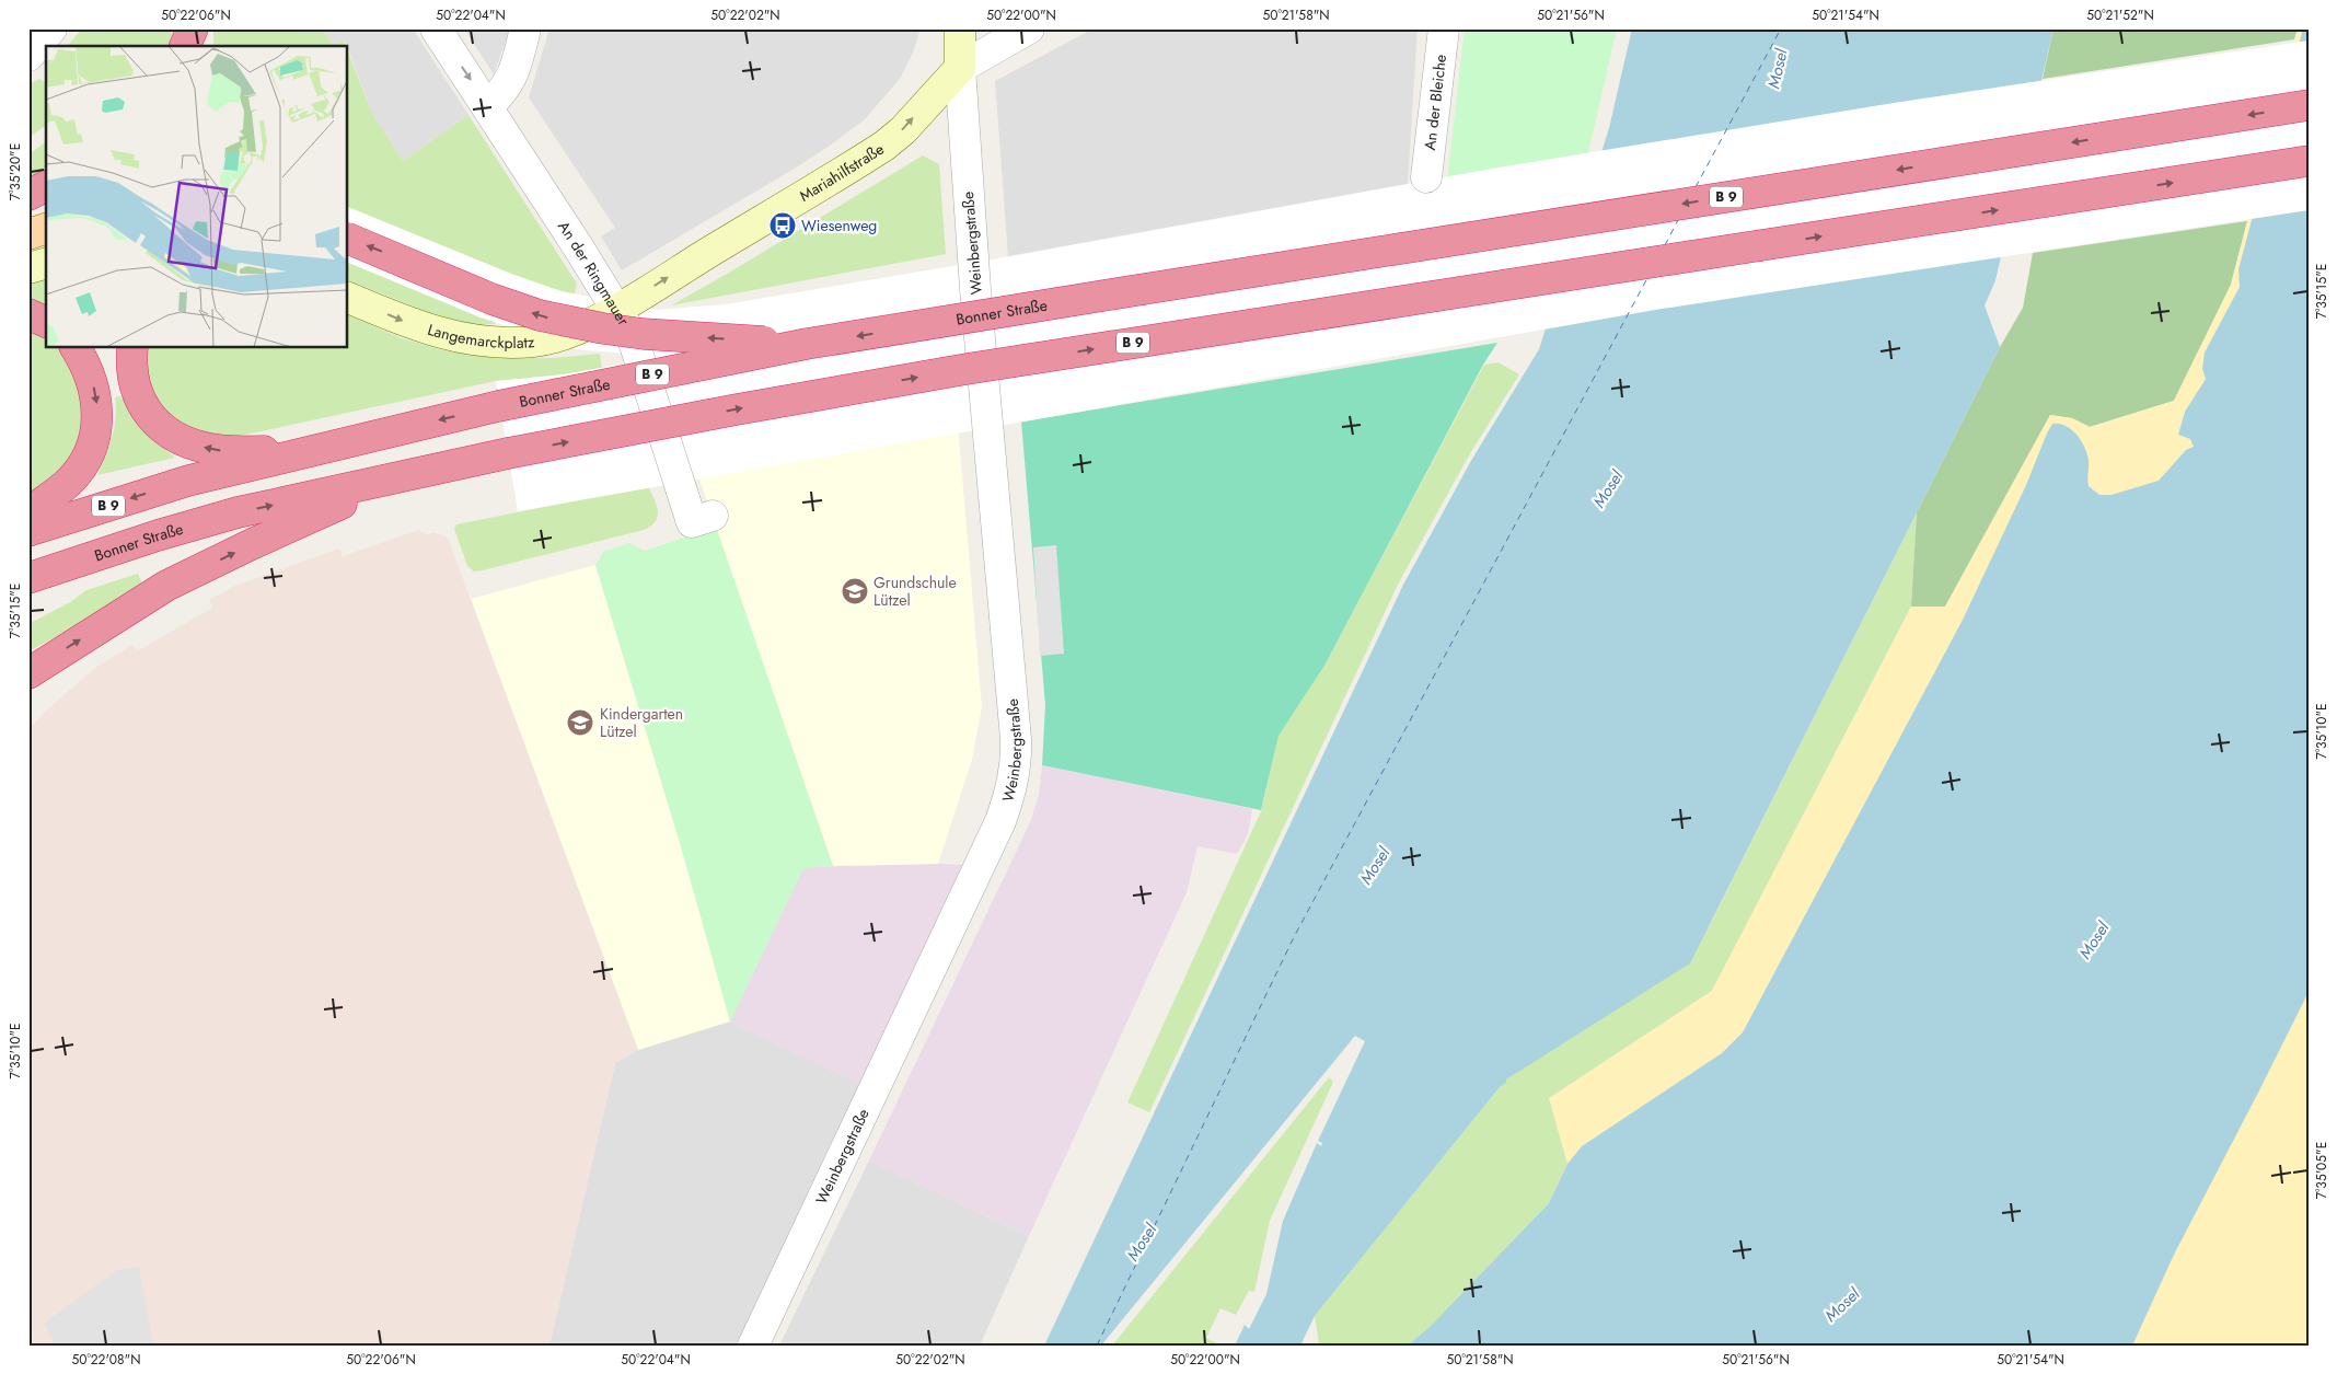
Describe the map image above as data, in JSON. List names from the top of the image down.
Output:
{
  "streets": {
    "highway": ["B 9", "Bonner Straße"],
    "street": [
      "An der Bleiche",
      "Mariahilfstraße",
      "Weinbergstraße",
      "An der Ringmauer",
      "Langemarckplatz"
    ]
  },
  "crossings": [
    ["Mariahilfstraße", "Weinbergstraße"],
    ["Mariahilfstraße", "An der Ringmauer"],
    ["Mariahilfstraße", "Langemarckplatz"],
    ["An der Ringmauer", "Langemarckplatz"]
  ],
  "one_way": ["Mariahilfstraße", "Langemarckplatz"],
  "water": ["Mosel"],
  "places": {
    "bus stop": ["Wiesenweg"],
    "school or university": ["Grundschule Lützel", "Kindergarten Lützel"]
  },
  "coordinates": [
    "50°22'06\"N",
    "50°22'04\"N",
    "50°22'02\"N",
    "50°22'00\"N",
    "50°21'58\"N",
    "50°21'56\"N",
    "50°21'54\"N",
    "50°21'52\"N",
    "7°35'20\"E",
    "7°35'15\"E",
    "7°35'10\"E",
    "7°35'05\"E",
    "50°22'08\"N"
  ]
}
